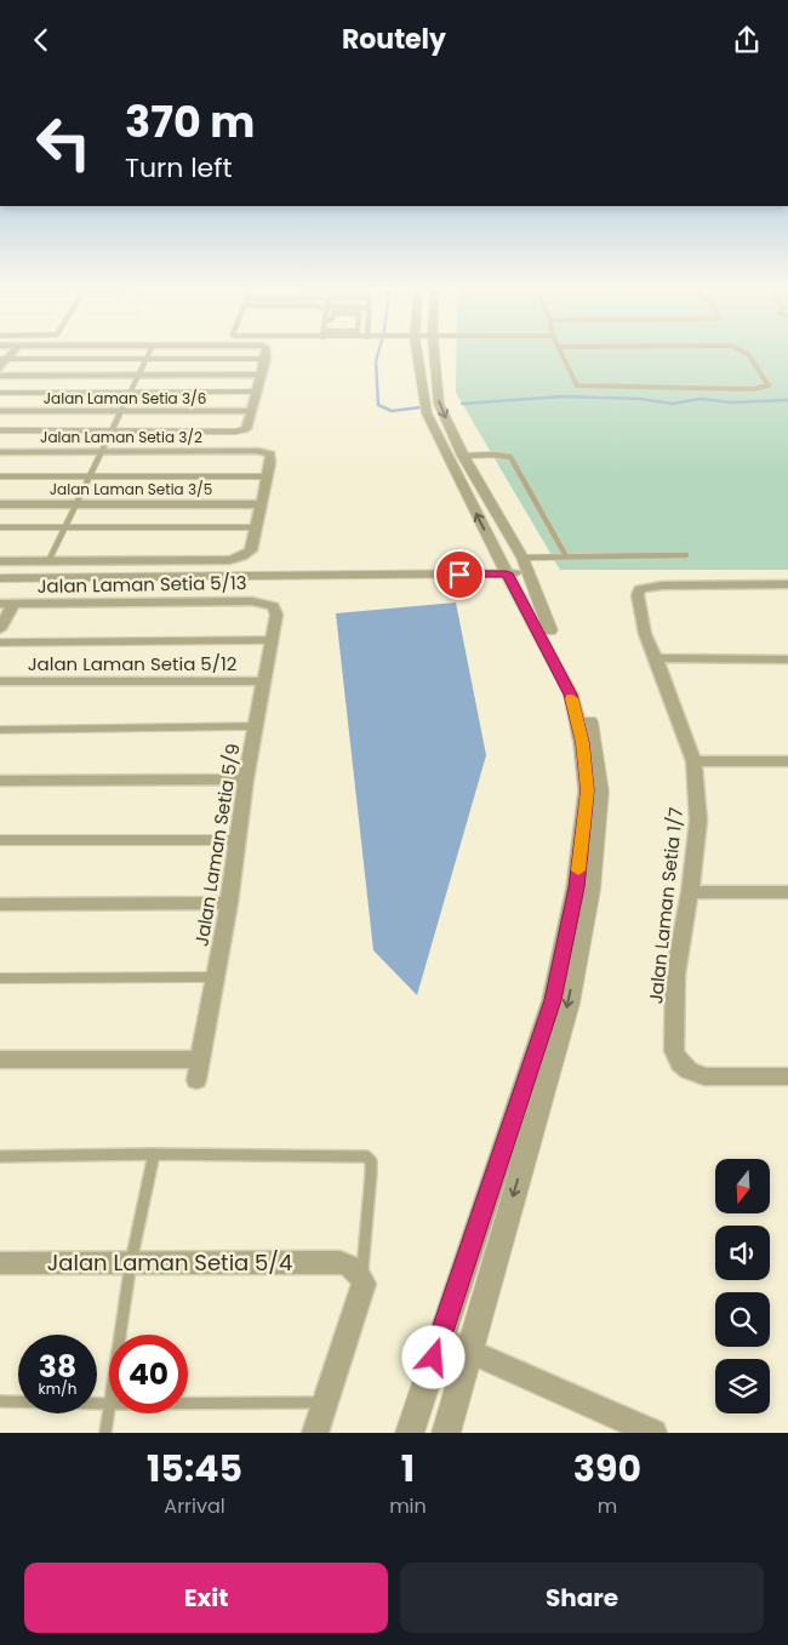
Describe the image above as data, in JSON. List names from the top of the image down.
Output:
{
  "streets": {
    "street": [
      "Jalan Laman Setia 3/6",
      "Jalan Laman Setia 3/2",
      "Jalan Laman Setia 3/5",
      "Jalan Laman Setia 5/13",
      "Jalan Laman Setia 5/12",
      "Jalan Laman Setia 5/9",
      "Jalan Laman Setia 1/7",
      "Jalan Laman Setia 5/4"
    ]
  },
  "crossings": [
    ["Jalan Laman Setia 5/13", "Jalan Laman Setia 5/9"],
    ["Jalan Laman Setia 5/12", "Jalan Laman Setia 5/9"]
  ],
  "north": "bottom",
  "page": {
    "header": "Routely",
    "turn": ["370 m", "Turn left"],
    "speed": "38 km/h",
    "limit": "40",
    "eta": [
      "15:45",
      "Arrival",
      "1",
      "min",
      "390",
      "m"
    ],
    "buttons": ["Exit", "Share"]
  }
}
